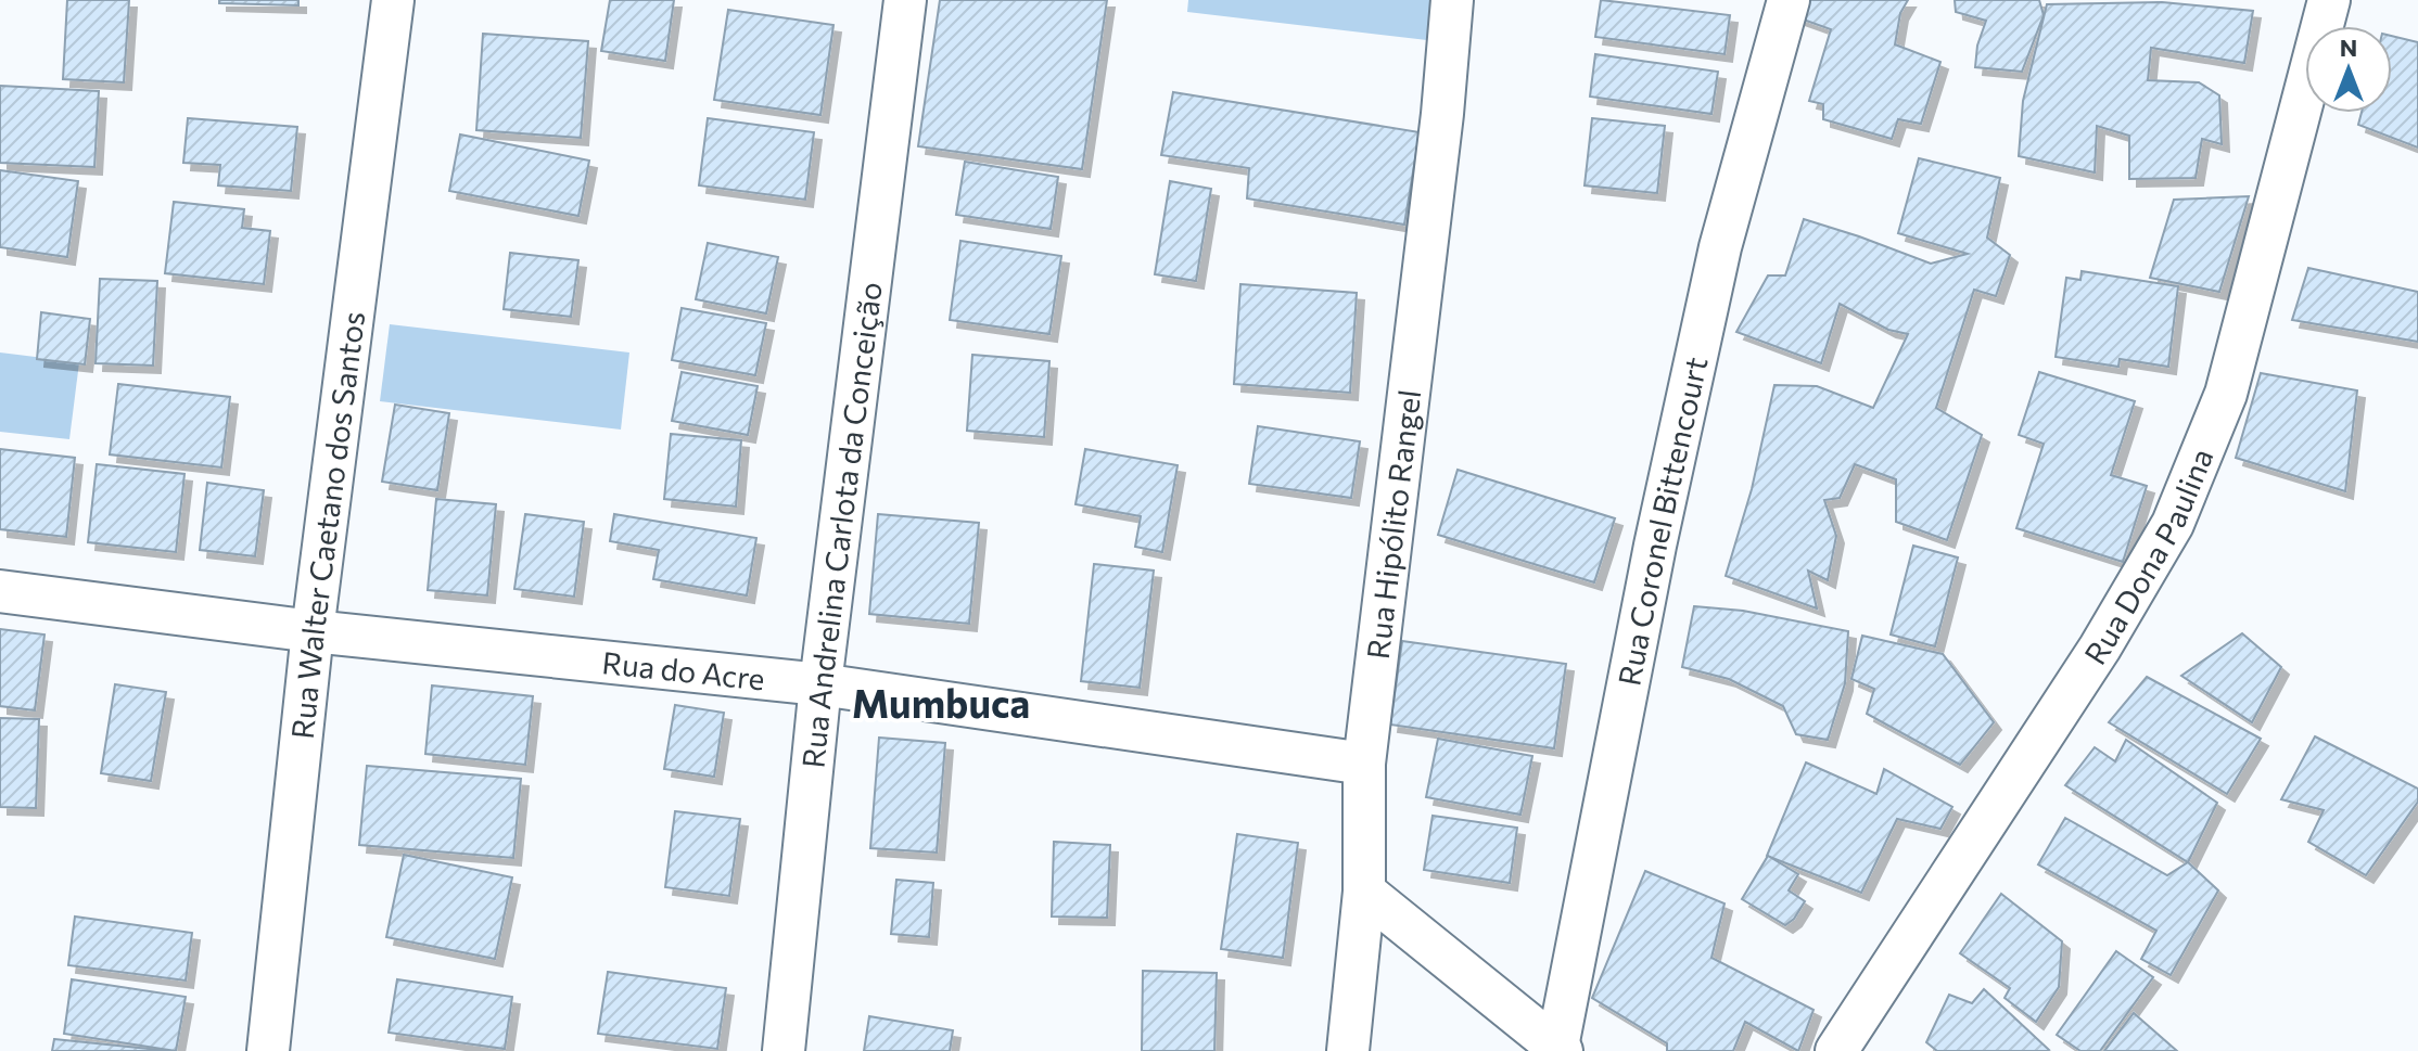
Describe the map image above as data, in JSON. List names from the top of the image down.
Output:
{
  "streets": {
    "street": [
      "Rua Coronel Bittencourt",
      "Rua Walter Caetano dos Santos",
      "Rua Andrelina Carlota da Conceição",
      "Rua Hipólito Rangel",
      "Rua Dona Paulina",
      "Rua do Acre"
    ]
  },
  "crossings": [
    ["Rua Walter Caetano dos Santos", "Rua do Acre"],
    ["Rua Andrelina Carlota da Conceição", "Rua do Acre"],
    ["Rua Hipólito Rangel", "Rua do Acre"]
  ],
  "districts": ["Mumbuca"],
  "north": "top"
}
